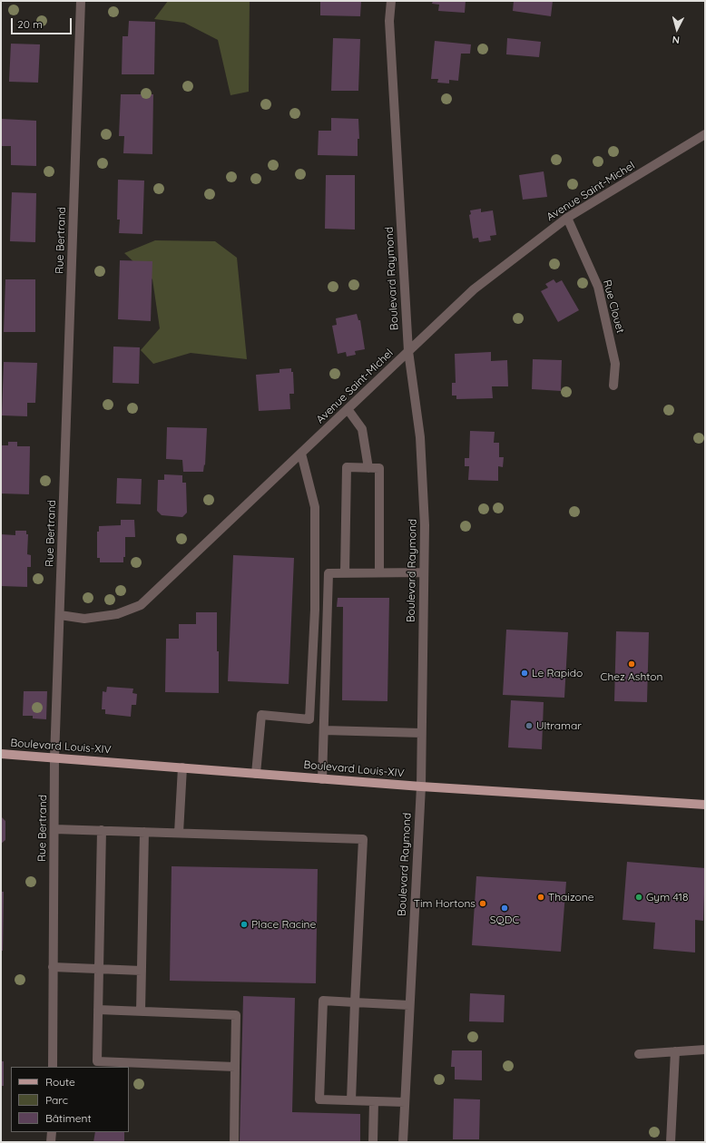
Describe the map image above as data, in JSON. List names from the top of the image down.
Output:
{
  "streets": {
    "main road": ["Boulevard Louis-XIV"],
    "street": [
      "Avenue Saint-Michel",
      "Rue Bertrand",
      "Boulevard Raymond",
      "Rue Clouet"
    ]
  },
  "crossings": [
    ["Avenue Saint-Michel", "Rue Bertrand"],
    ["Avenue Saint-Michel", "Boulevard Raymond"],
    ["Avenue Saint-Michel", "Rue Clouet"],
    ["Rue Bertrand", "Boulevard Louis-XIV"],
    ["Boulevard Raymond", "Boulevard Louis-XIV"]
  ],
  "places": [
    "Chez Ashton",
    "Le Rapido",
    "Ultramar",
    "Thaizone",
    "Gym 418",
    "Tim Hortons",
    "SQDC",
    "Place Racine"
  ],
  "legend": ["Route", "Parc", "Bâtiment"],
  "scale_bar": "20 m",
  "north": "bottom"
}
